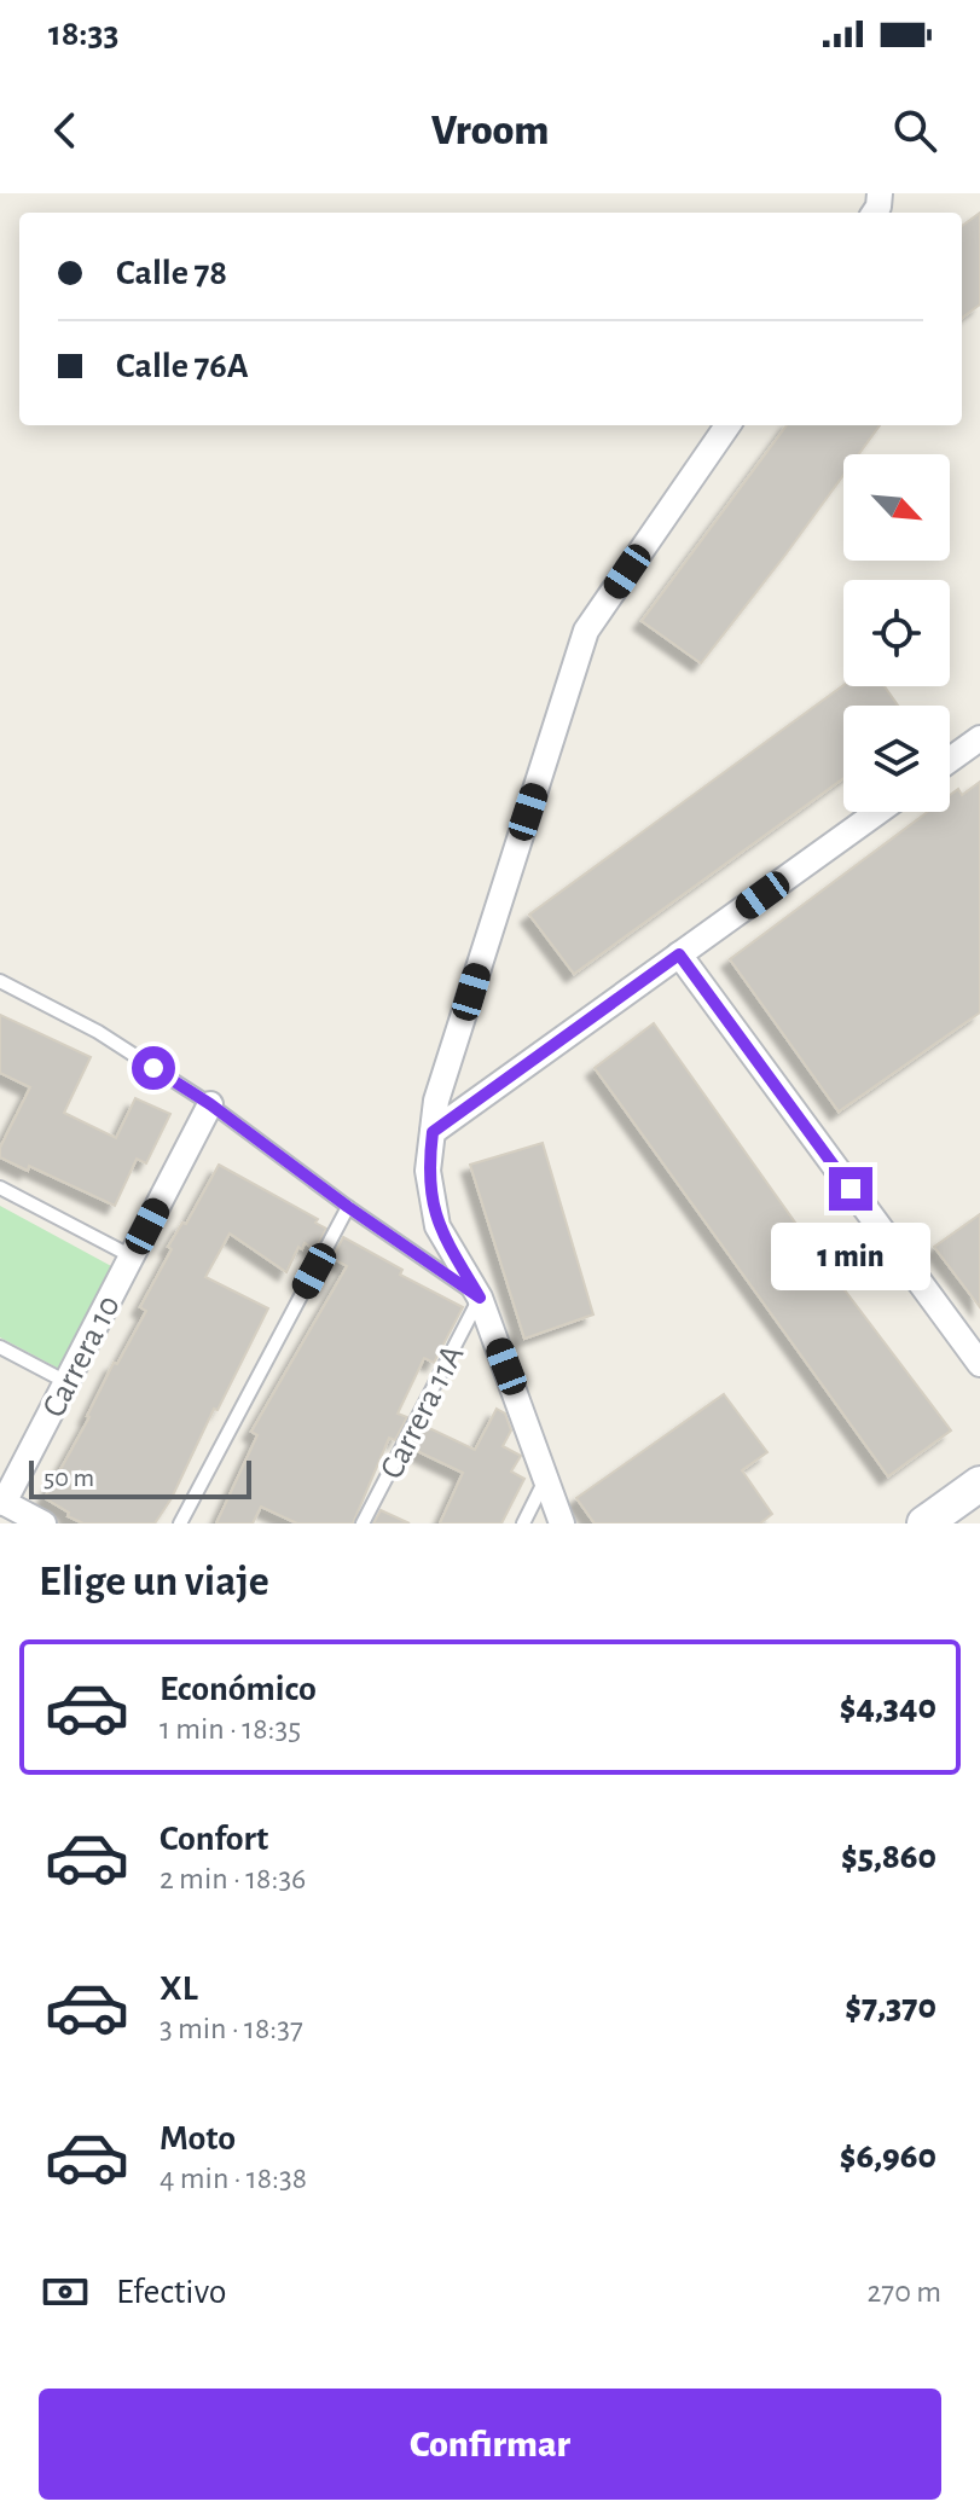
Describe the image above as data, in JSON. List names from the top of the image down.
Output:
{
  "streets": {
    "street": ["Carrera 10"],
    "lane": ["Carrera 11A"]
  },
  "scale_bar": "50 m",
  "north": "bottom right",
  "page": {
    "status": "18:33",
    "header": "Vroom",
    "banner": ["Calle 78", "Calle 76A"],
    "bubble": "1 min",
    "scale": "50 m",
    "heading": "Elige un viaje",
    "list": [
      {
        "name": "Económico",
        "note": "1 min · 18:35",
        "value": "$4,340"
      },
      {
        "name": "Confort",
        "note": "2 min · 18:36",
        "value": "$5,860"
      },
      {
        "name": "XL",
        "note": "3 min · 18:37",
        "value": "$7,370"
      },
      {
        "name": "Moto",
        "note": "4 min · 18:38",
        "value": "$6,960"
      }
    ],
    "pay": ["Efectivo", "270 m"],
    "buttons": "Confirmar"
  }
}
